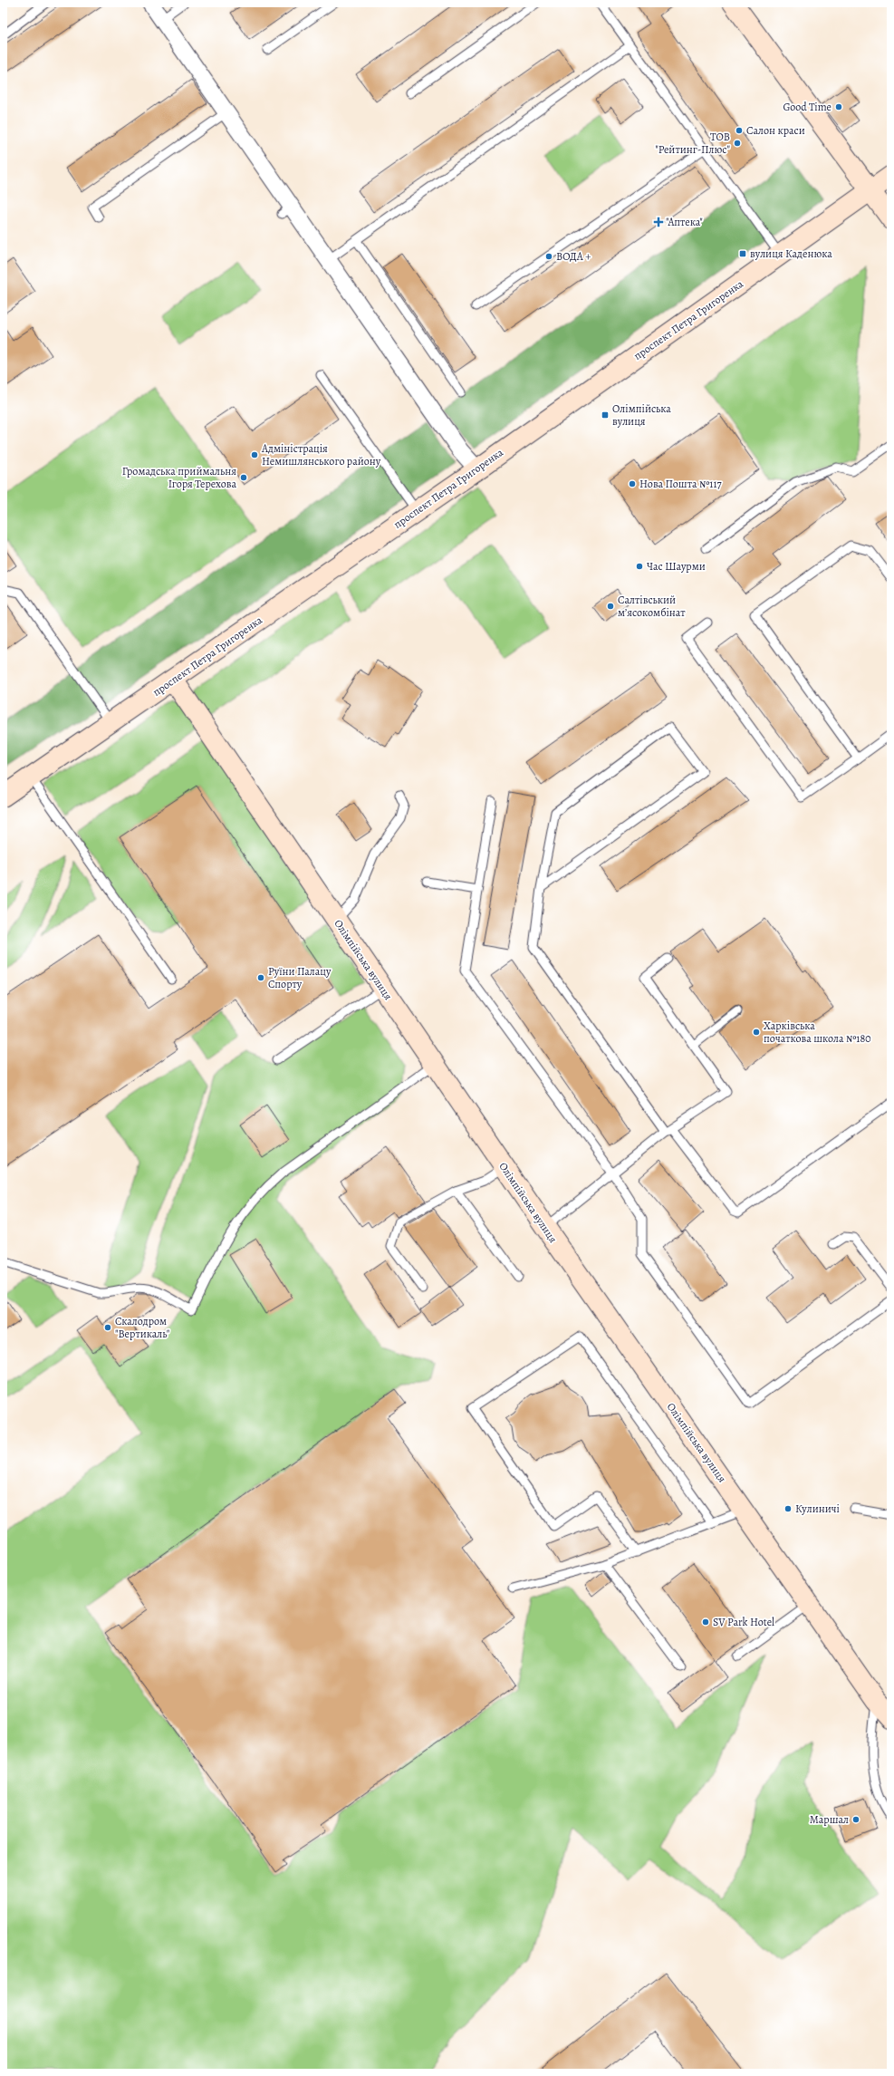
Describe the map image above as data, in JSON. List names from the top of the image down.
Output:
{
  "streets": {
    "street": ["проспект Петра Григоренка", "Олімпійська вулиця"]
  },
  "crossings": [
    ["проспект Петра Григоренка", "Олімпійська вулиця"]
  ],
  "places": {
    "other": [
      "Good Time",
      "Салон краси",
      "ТОВ \"Рейтинг-Плюс\"",
      "ВОДА +",
      "Адміністрація Немишлянського району",
      "Громадська приймальня Ігоря Терехова",
      "Нова Пошта №117",
      "Час Шаурми",
      "Салтівський мʼясокомбінат",
      "Руїни Палацу Спорту",
      "Харківська початкова школа №180",
      "Скалодром \"Вертикаль\"",
      "Кулиничі",
      "SV Park Hotel",
      "Маршал"
    ],
    "health": ["\"Аптека\""],
    "transit": ["вулиця Каденюка", "Олімпійська вулиця"]
  }
}
